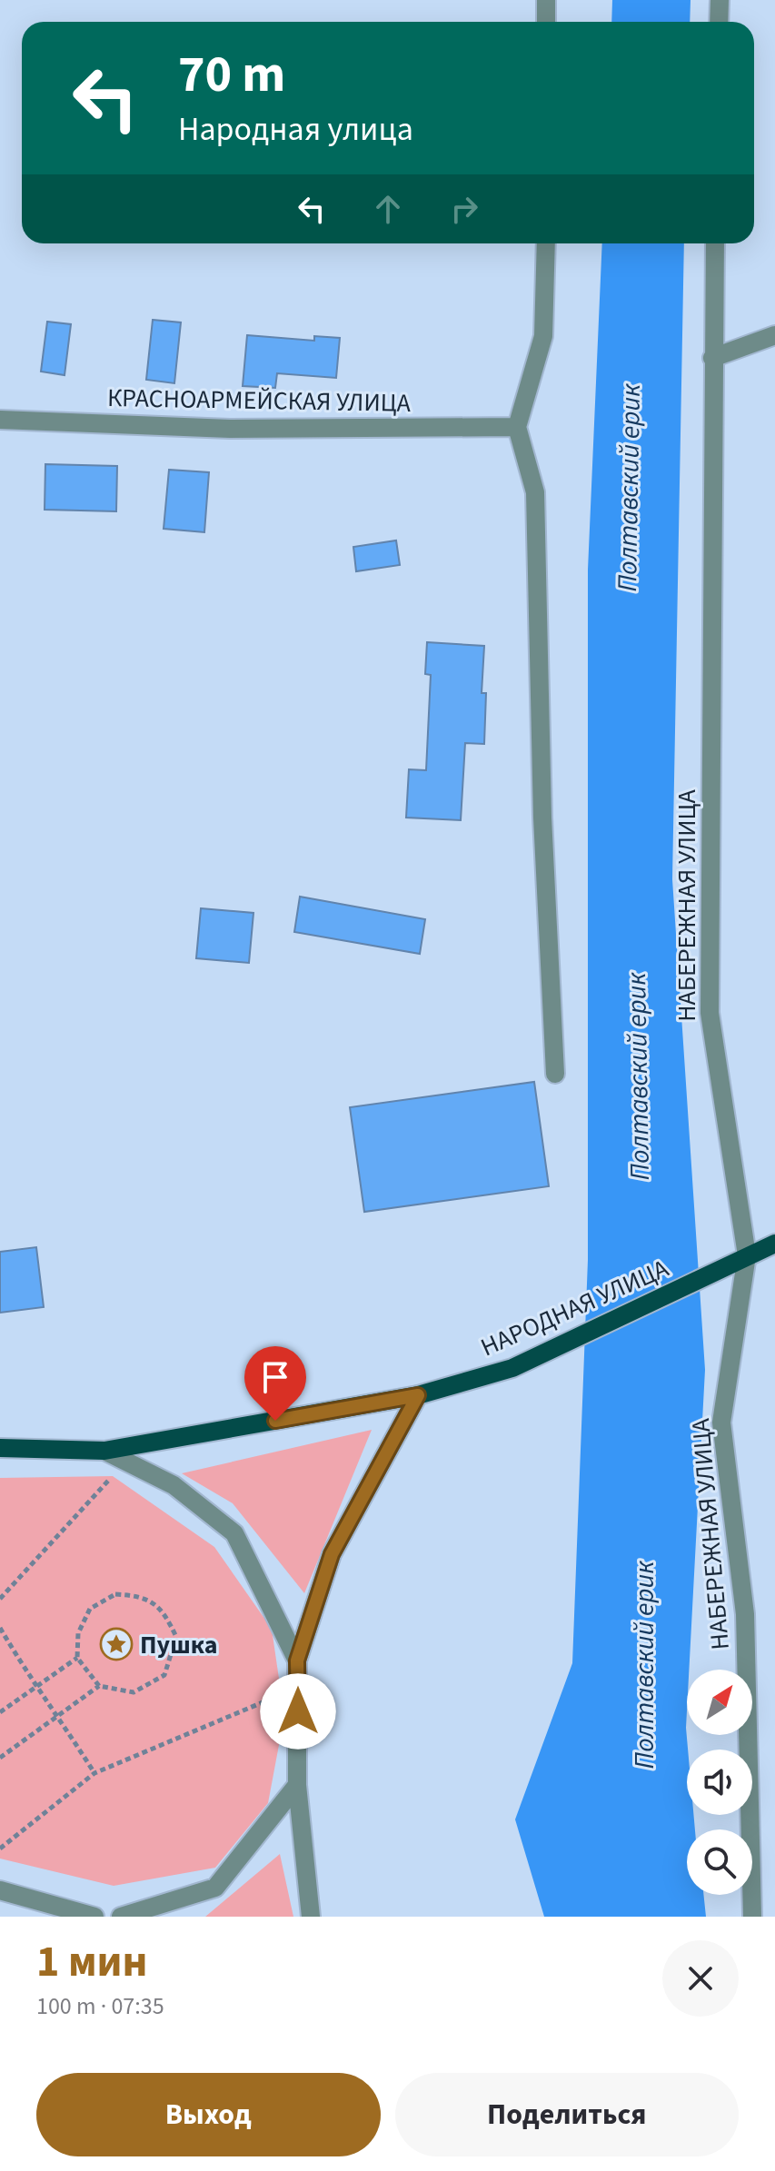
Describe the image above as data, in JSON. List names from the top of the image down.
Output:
{
  "streets": {
    "main road": ["НАРОДНАЯ УЛИЦА"],
    "street": ["КРАСНОАРМЕЙСКАЯ УЛИЦА", "НАБЕРЕЖНАЯ УЛИЦА"]
  },
  "crossings": [
    ["НАБЕРЕЖНАЯ УЛИЦА", "НАРОДНАЯ УЛИЦА"]
  ],
  "water": ["Полтавский ерик"],
  "places": {
    "place": ["Пушка"]
  },
  "north": "top right",
  "page": {
    "turn": ["70 m", "Народная улица"],
    "heading": ["1 мин", "100 m · 07:35"],
    "buttons": ["Выход", "Поделиться"]
  }
}
